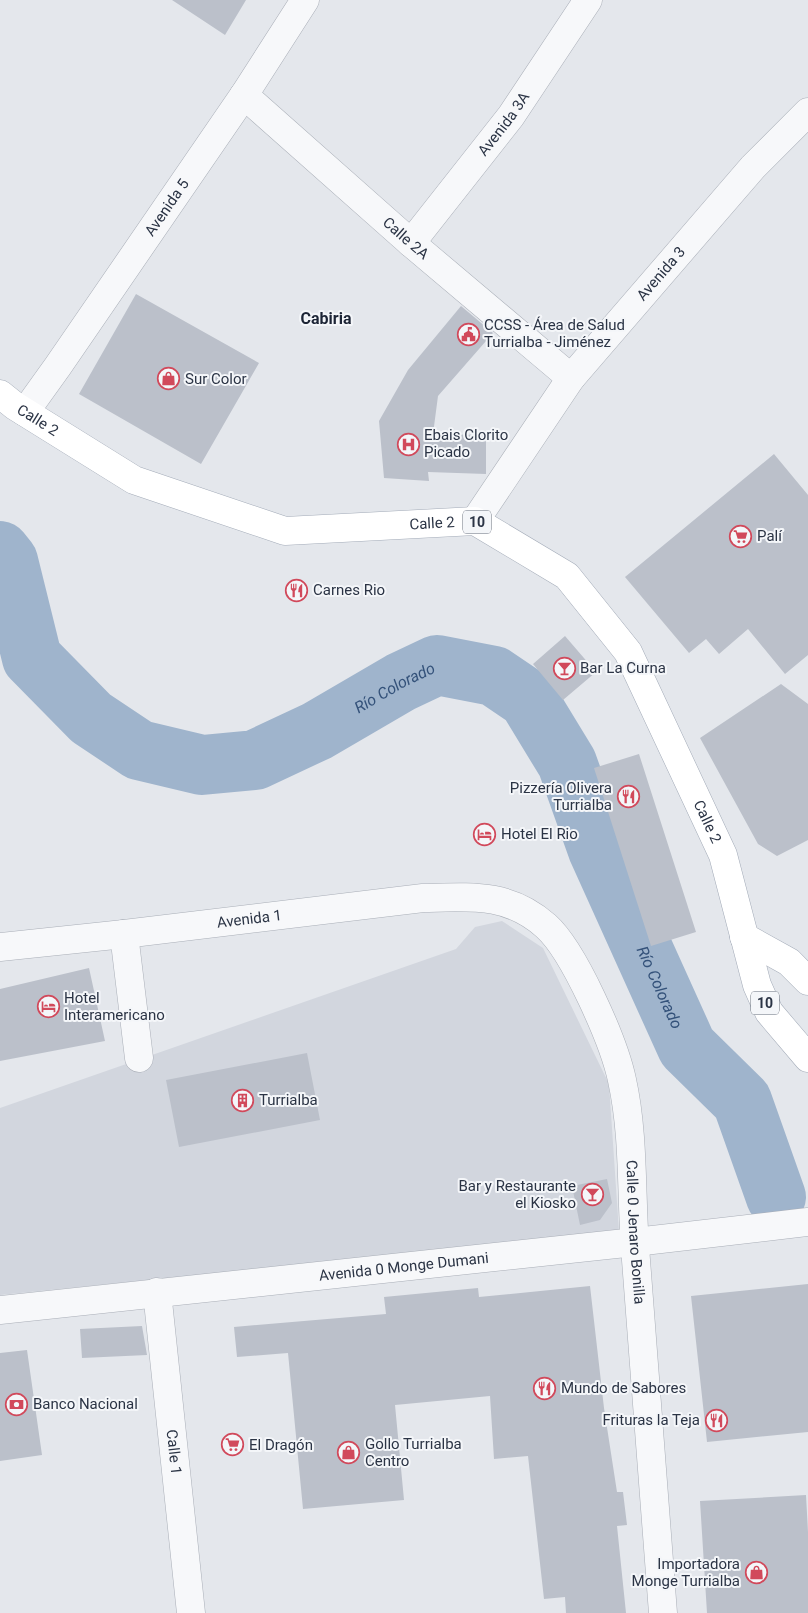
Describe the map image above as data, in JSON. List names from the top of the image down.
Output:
{
  "streets": {
    "main road": ["Calle 2", "10"],
    "street": [
      "Avenida 3A",
      "Avenida 5",
      "Calle 2A",
      "Avenida 3",
      "Avenida 1",
      "Calle 0 Jenaro Bonilla",
      "Avenida 0 Monge Dumani",
      "Calle 1"
    ]
  },
  "crossings": [
    ["Avenida 3A", "Calle 2A"],
    ["Avenida 5", "Calle 2A"],
    ["Avenida 5", "Calle 2"],
    ["Calle 2A", "Avenida 3"],
    ["Avenida 3", "Calle 2"],
    ["Calle 2", "10"],
    ["Avenida 1", "Calle 0 Jenaro Bonilla"],
    ["Calle 0 Jenaro Bonilla", "Avenida 0 Monge Dumani"],
    ["Avenida 0 Monge Dumani", "Calle 1"]
  ],
  "districts": ["Cabiria"],
  "water": ["Río Colorado"],
  "places": {
    "public building": ["CCSS - Área de Salud Turrialba - Jiménez"],
    "shop": ["Sur Color", "Gollo Turrialba Centro", "Importadora Monge Turrialba"],
    "hospital": ["Ebais Clorito Picado"],
    "supermarket": ["Palí", "El Dragón"],
    "restaurant": [
      "Carnes Rio",
      "Pizzería Olivera Turrialba",
      "Mundo de Sabores",
      "Frituras la Teja"
    ],
    "bar": ["Bar La Curna", "Bar y Restaurante el Kiosko"],
    "hotel": ["Hotel El Rio", "Hotel Interamericano"],
    "building": ["Turrialba"],
    "bank": ["Banco Nacional"]
  }
}
